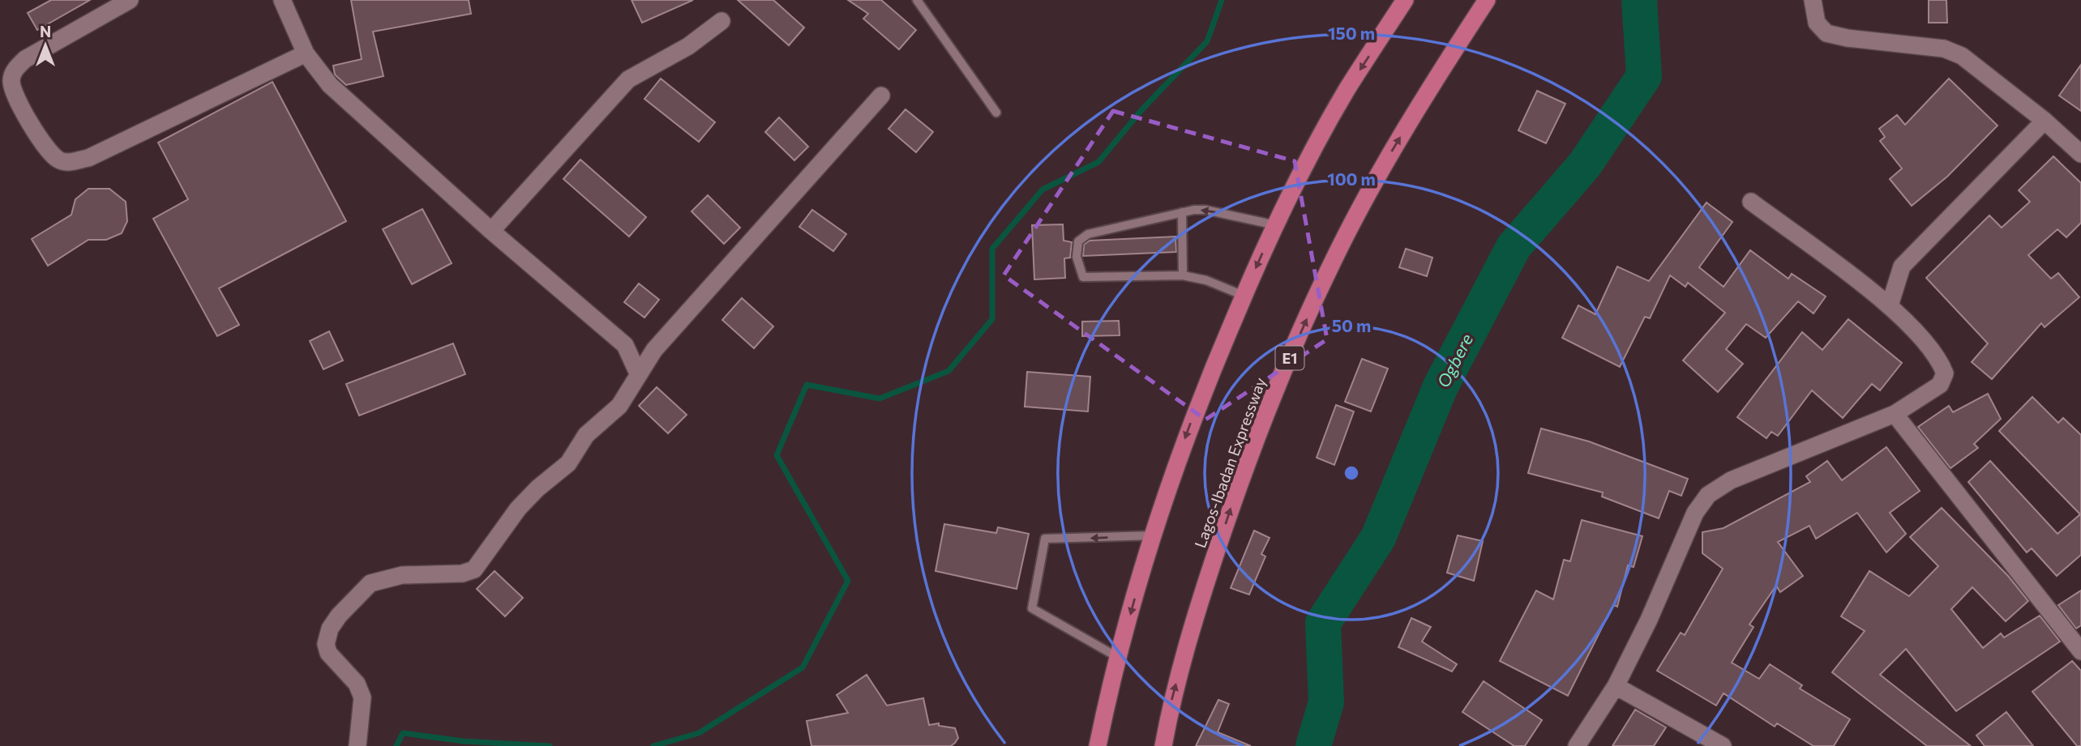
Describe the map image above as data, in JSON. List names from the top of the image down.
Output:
{
  "streets": {
    "highway": ["E1", "Lagos-Ibadan Expressway"]
  },
  "water": ["Ogbere"],
  "north": "top",
  "rings": ["150 m", "100 m", "50 m"]
}
